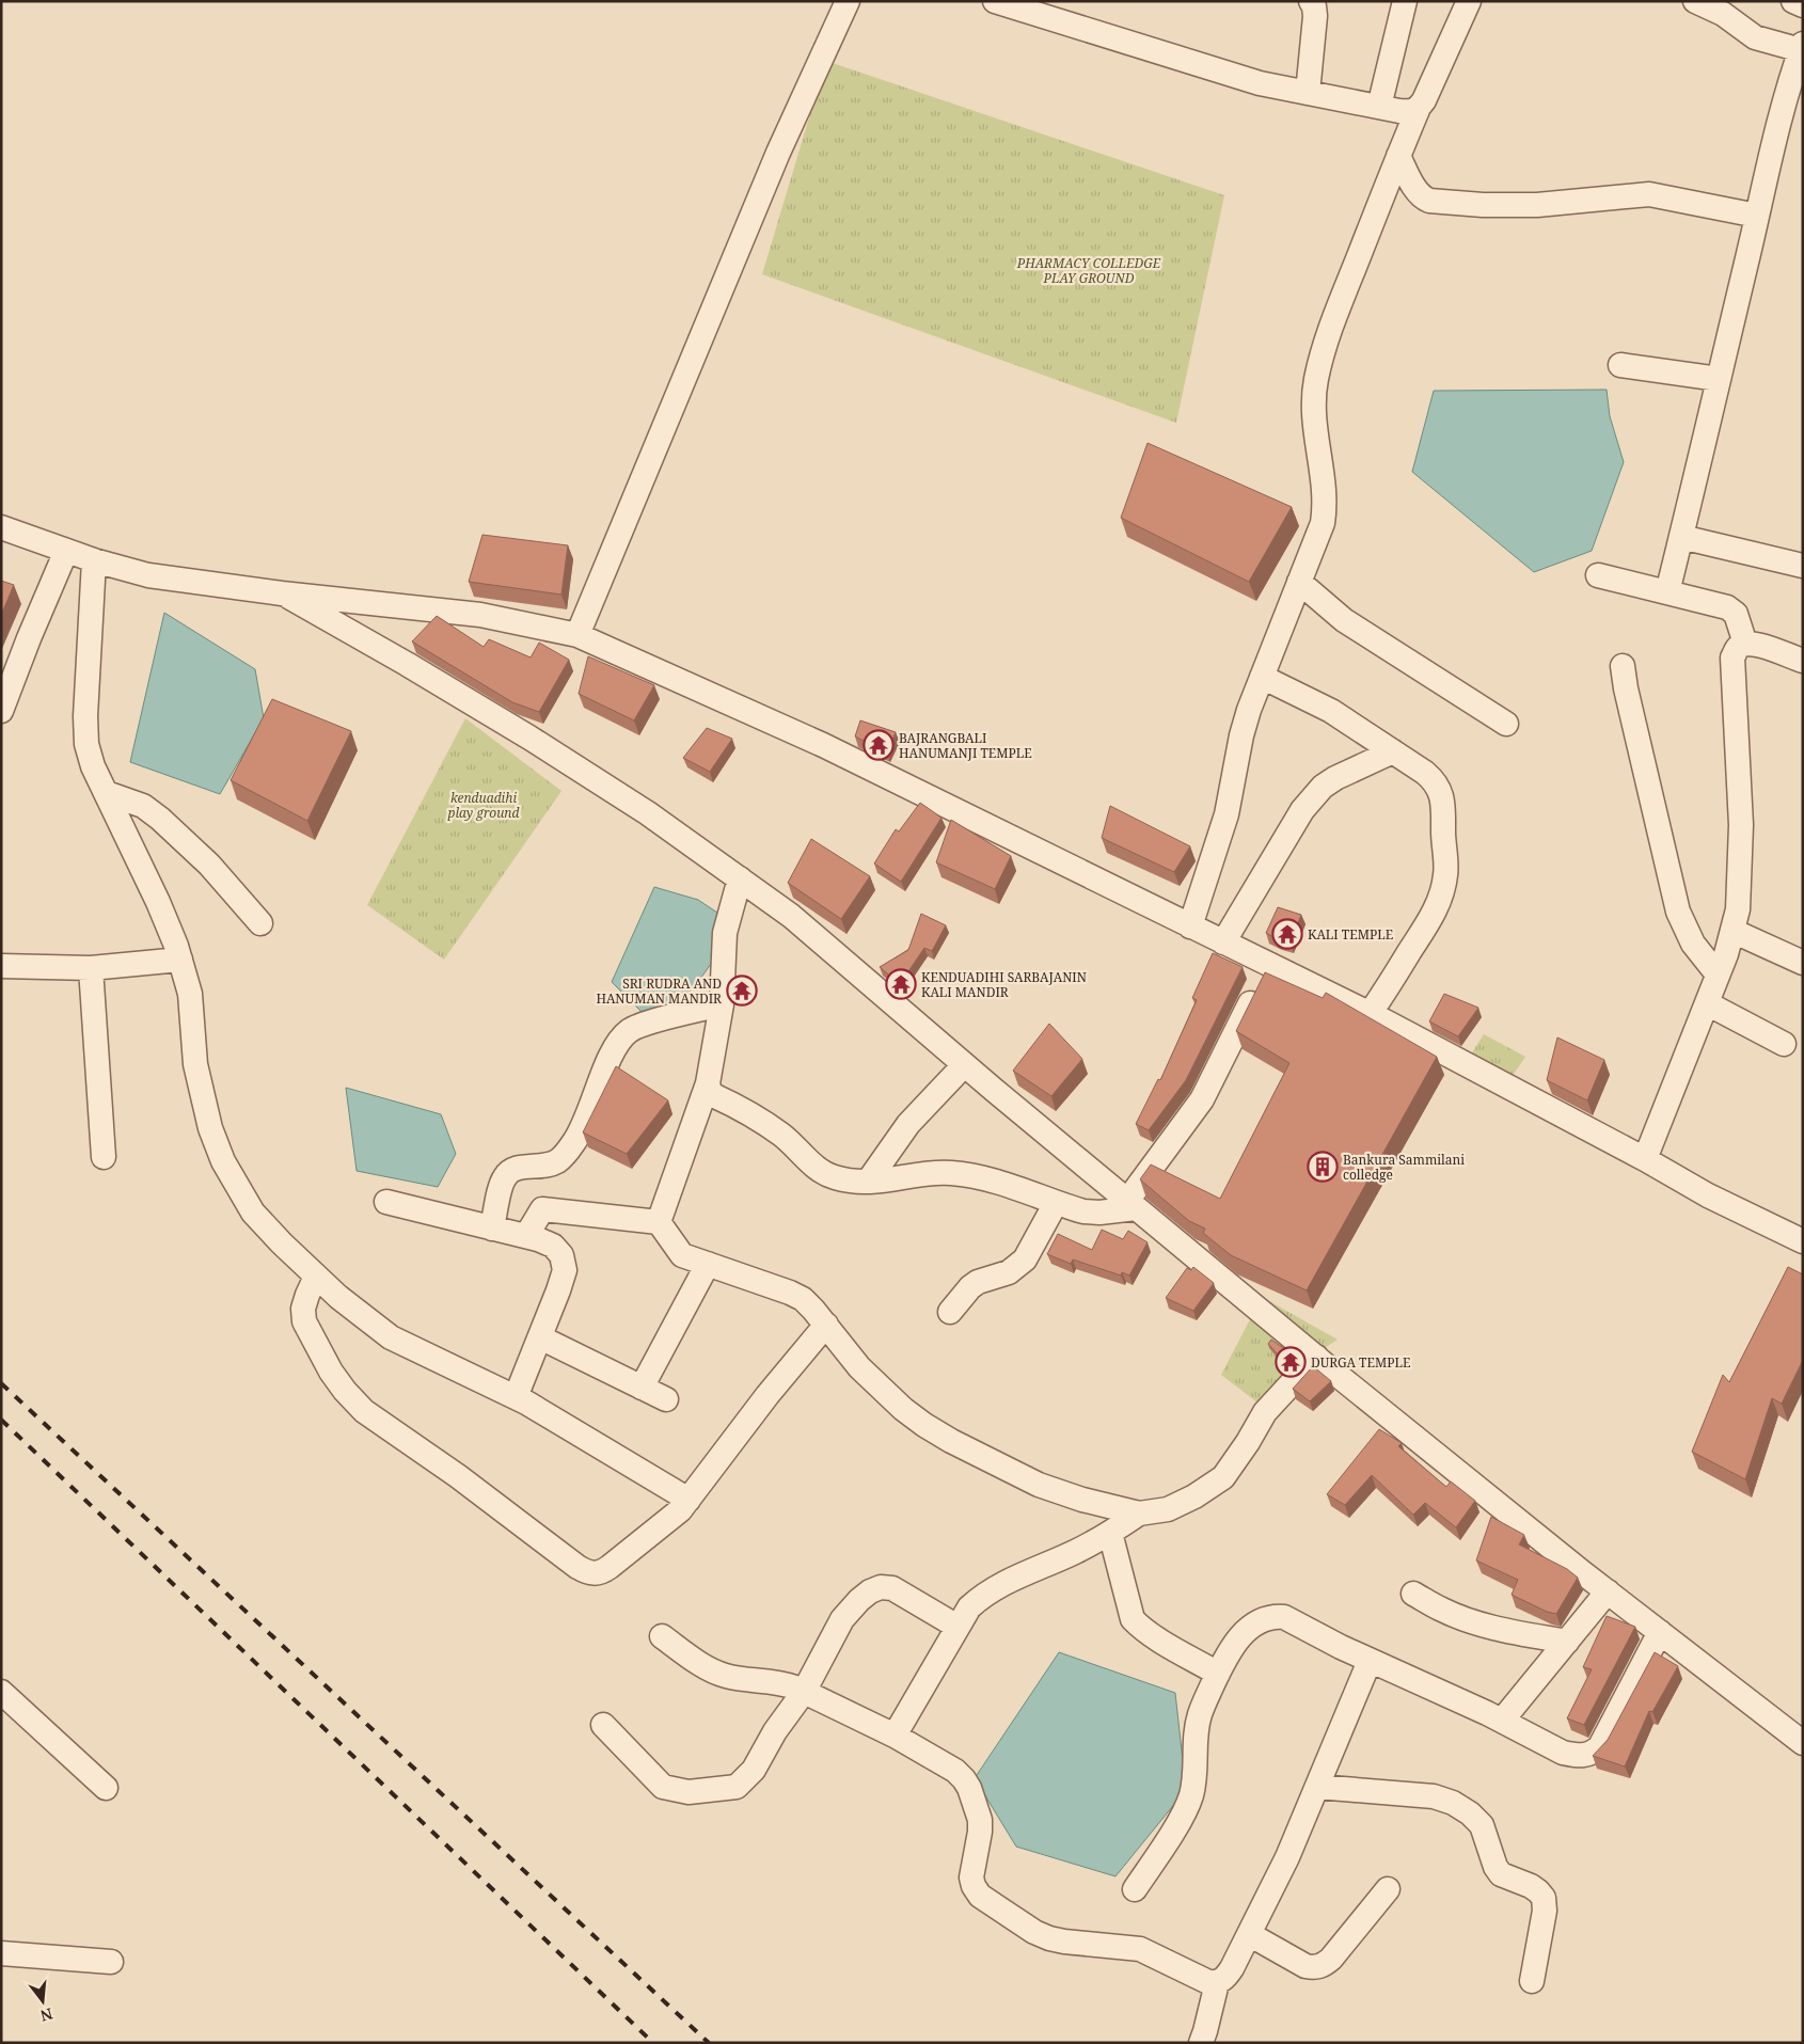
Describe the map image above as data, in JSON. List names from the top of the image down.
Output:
{
  "parks": ["PHARMACY COLLEDGE PLAY GROUND", "kenduadihi play ground"],
  "places": {
    "temple": [
      "BAJRANGBALI HANUMANJI TEMPLE",
      "KALI TEMPLE",
      "KENDUADIHI SARBAJANIN KALI MANDIR",
      "SRI RUDRA AND HANUMAN MANDIR",
      "DURGA TEMPLE"
    ],
    "building": ["Bankura Sammilani colledge"]
  },
  "north": "bottom"
}
